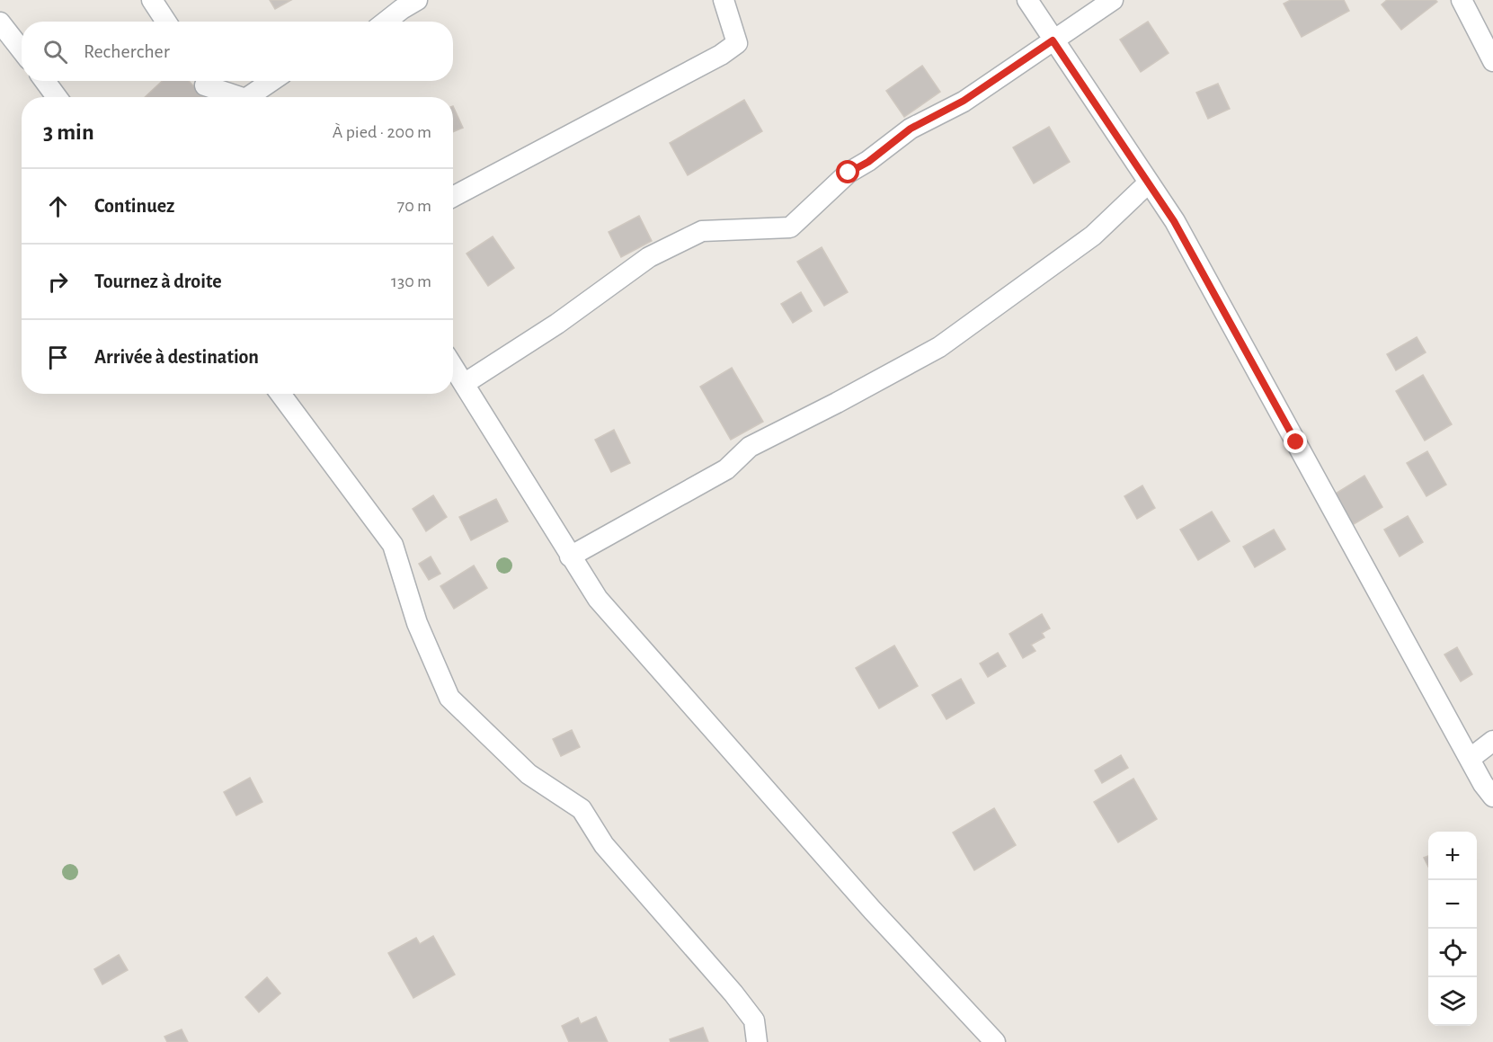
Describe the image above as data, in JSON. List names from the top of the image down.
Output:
{
  "page": {
    "search": "Rechercher",
    "heading": ["3 min", "À pied · 200 m"],
    "list": [
      ["Continuez", "70 m"],
      ["Tournez à droite", "130 m"],
      "Arrivée à destination"
    ],
    "map_buttons": ["+", "−"]
  }
}
